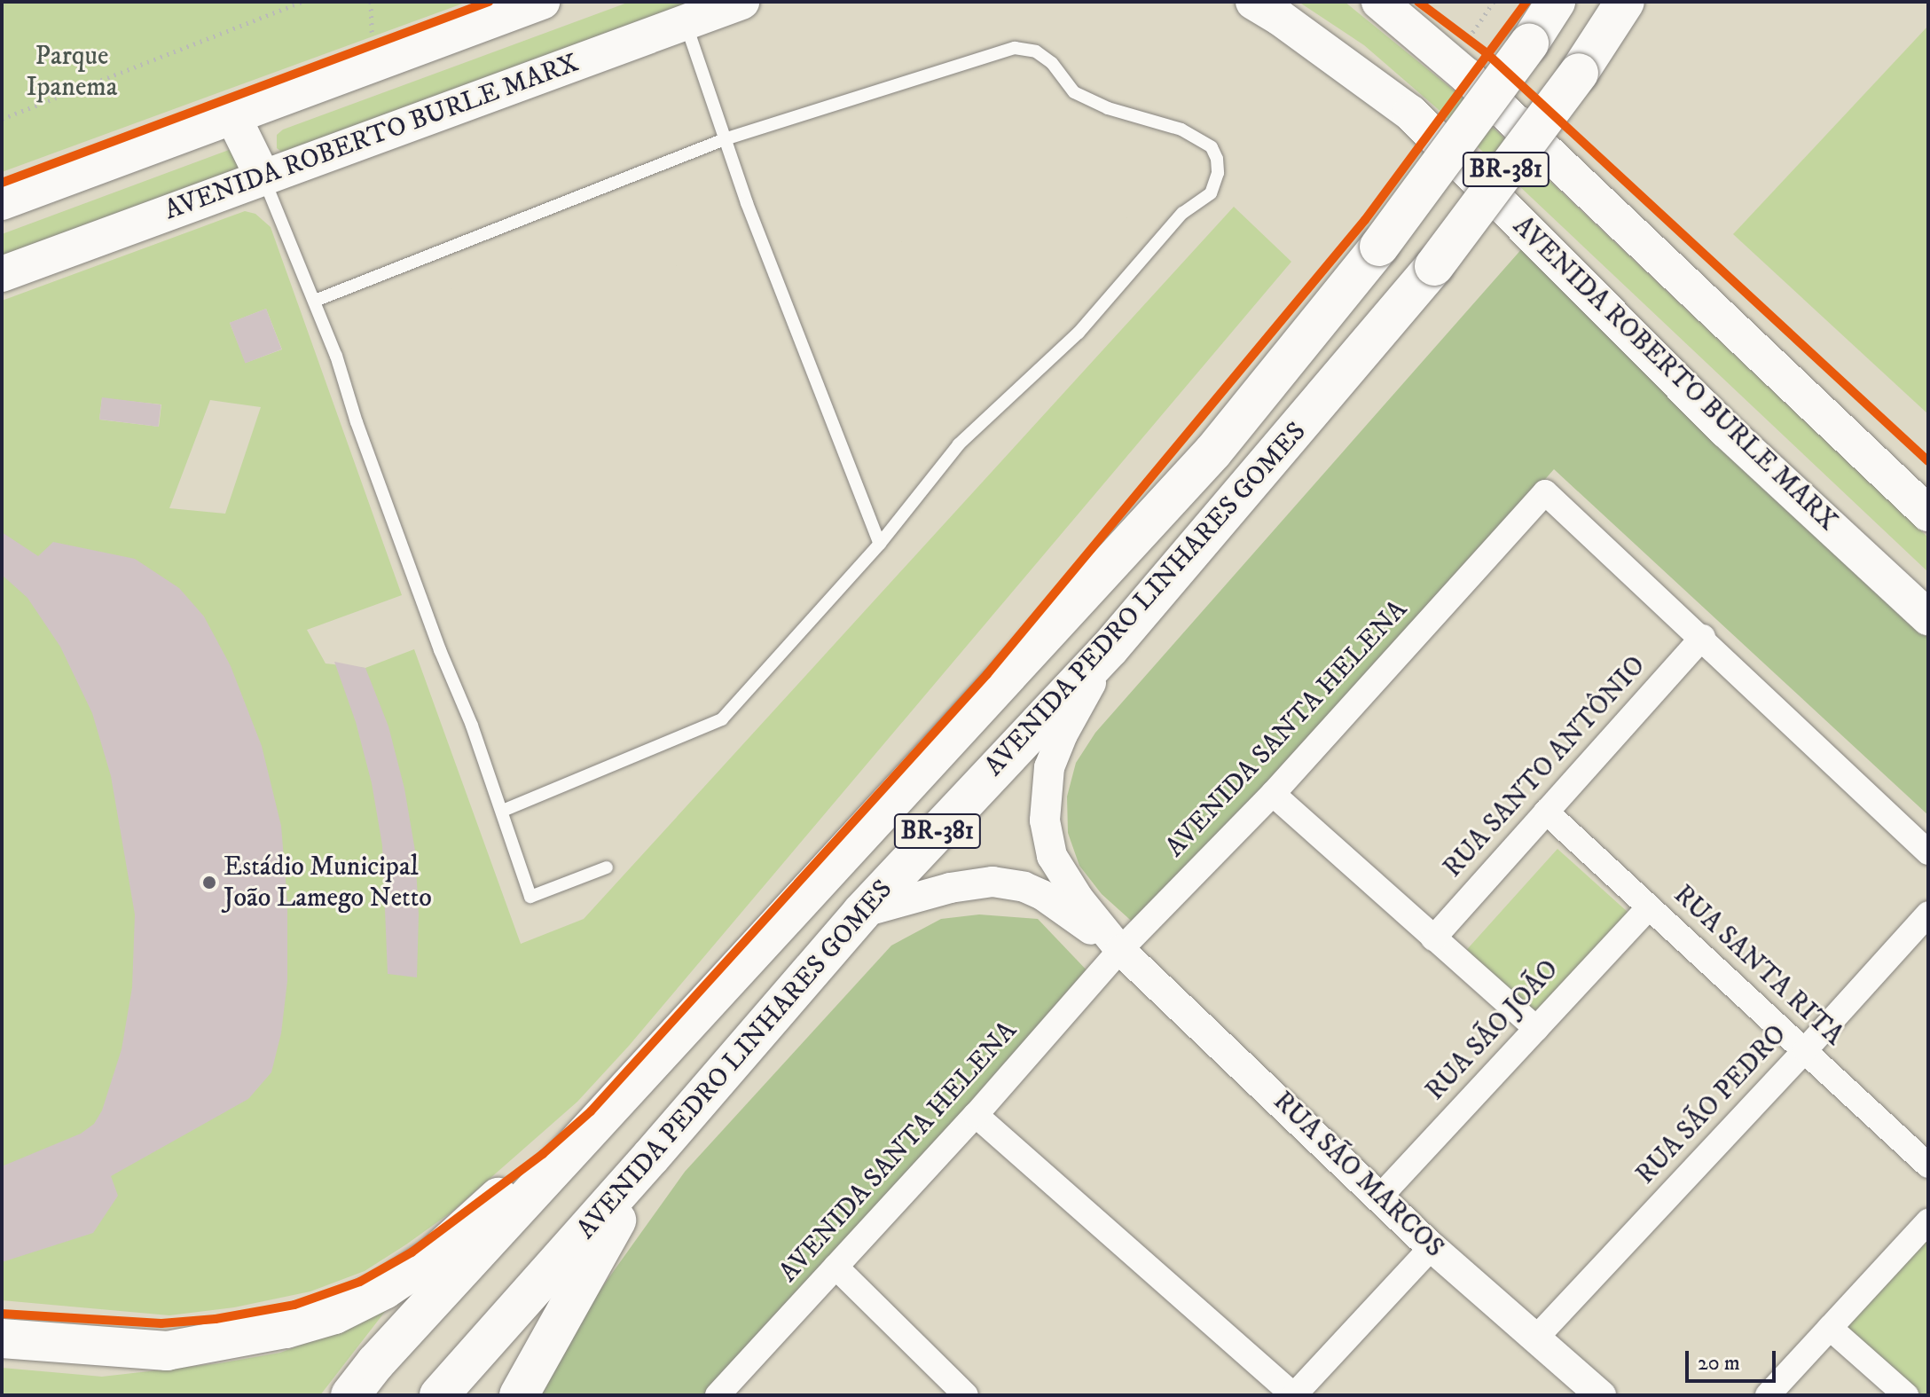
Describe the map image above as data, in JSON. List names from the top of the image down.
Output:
{
  "streets": {
    "highway": ["BR-381", "AVENIDA PEDRO LINHARES GOMES"],
    "main road": ["AVENIDA ROBERTO BURLE MARX"],
    "street": [
      "AVENIDA SANTA HELENA",
      "RUA SANTO ANTÔNIO",
      "RUA SANTA RITA",
      "RUA SÃO JOÃO",
      "RUA SÃO PEDRO",
      "RUA SÃO MARCOS"
    ]
  },
  "crossings": [
    ["AVENIDA SANTA HELENA", "RUA SANTO ANTÔNIO"],
    ["AVENIDA SANTA HELENA", "RUA SÃO MARCOS"],
    ["RUA SANTO ANTÔNIO", "RUA SANTA RITA"],
    ["RUA SANTA RITA", "RUA SÃO JOÃO"],
    ["RUA SANTA RITA", "RUA SÃO PEDRO"],
    ["RUA SÃO JOÃO", "RUA SÃO MARCOS"],
    ["RUA SÃO PEDRO", "RUA SÃO MARCOS"]
  ],
  "parks": ["Parque Ipanema"],
  "places": ["Estádio Municipal João Lamego Netto"],
  "scale_bar": "20 m"
}
